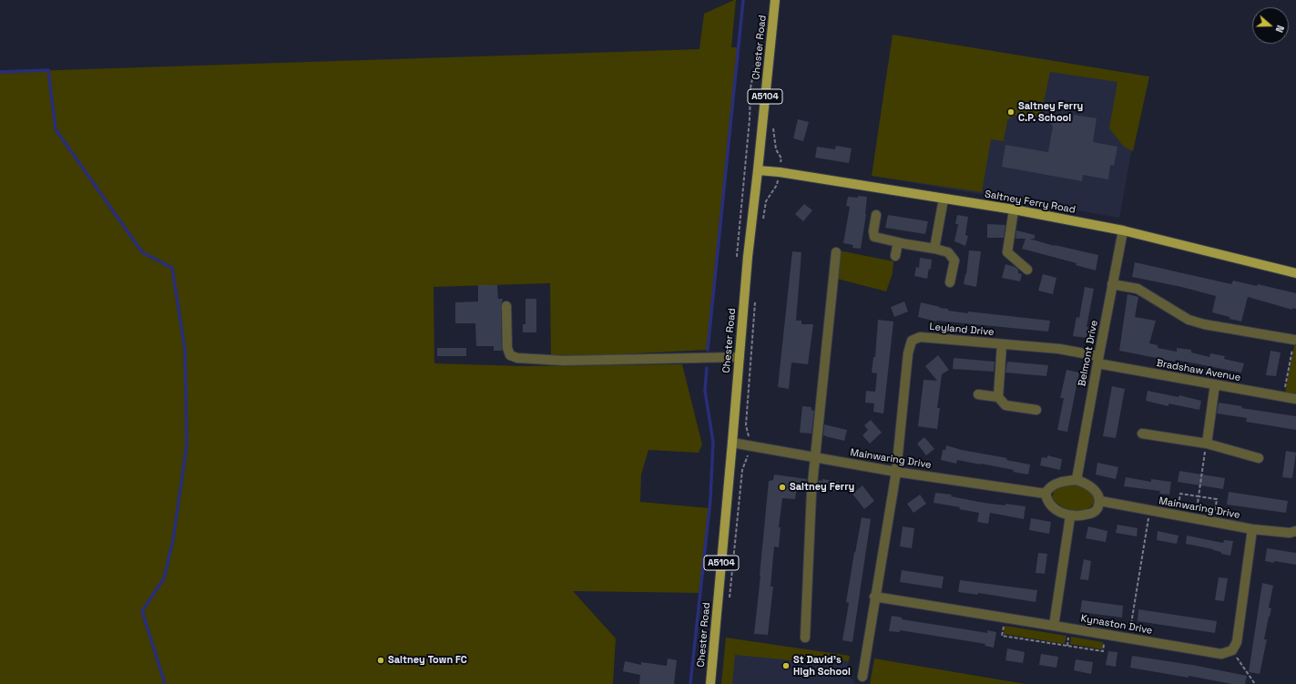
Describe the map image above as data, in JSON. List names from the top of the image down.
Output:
{
  "streets": {
    "main road": ["Chester Road", "A5104", "Saltney Ferry Road"],
    "street": [
      "Leyland Drive",
      "Belmont Drive",
      "Bradshaw Avenue",
      "Mainwaring Drive",
      "Kynaston Drive"
    ]
  },
  "crossings": [
    ["Chester Road", "Saltney Ferry Road"],
    ["Chester Road", "Mainwaring Drive"],
    ["Saltney Ferry Road", "Belmont Drive"],
    ["Leyland Drive", "Belmont Drive"],
    ["Leyland Drive", "Bradshaw Avenue"],
    ["Leyland Drive", "Mainwaring Drive"],
    ["Belmont Drive", "Bradshaw Avenue"],
    ["Belmont Drive", "Mainwaring Drive"]
  ],
  "places": [
    "Saltney Ferry C.P. School",
    "Saltney Ferry",
    "Saltney Town FC",
    "St David's High School"
  ],
  "north": "right"
}
